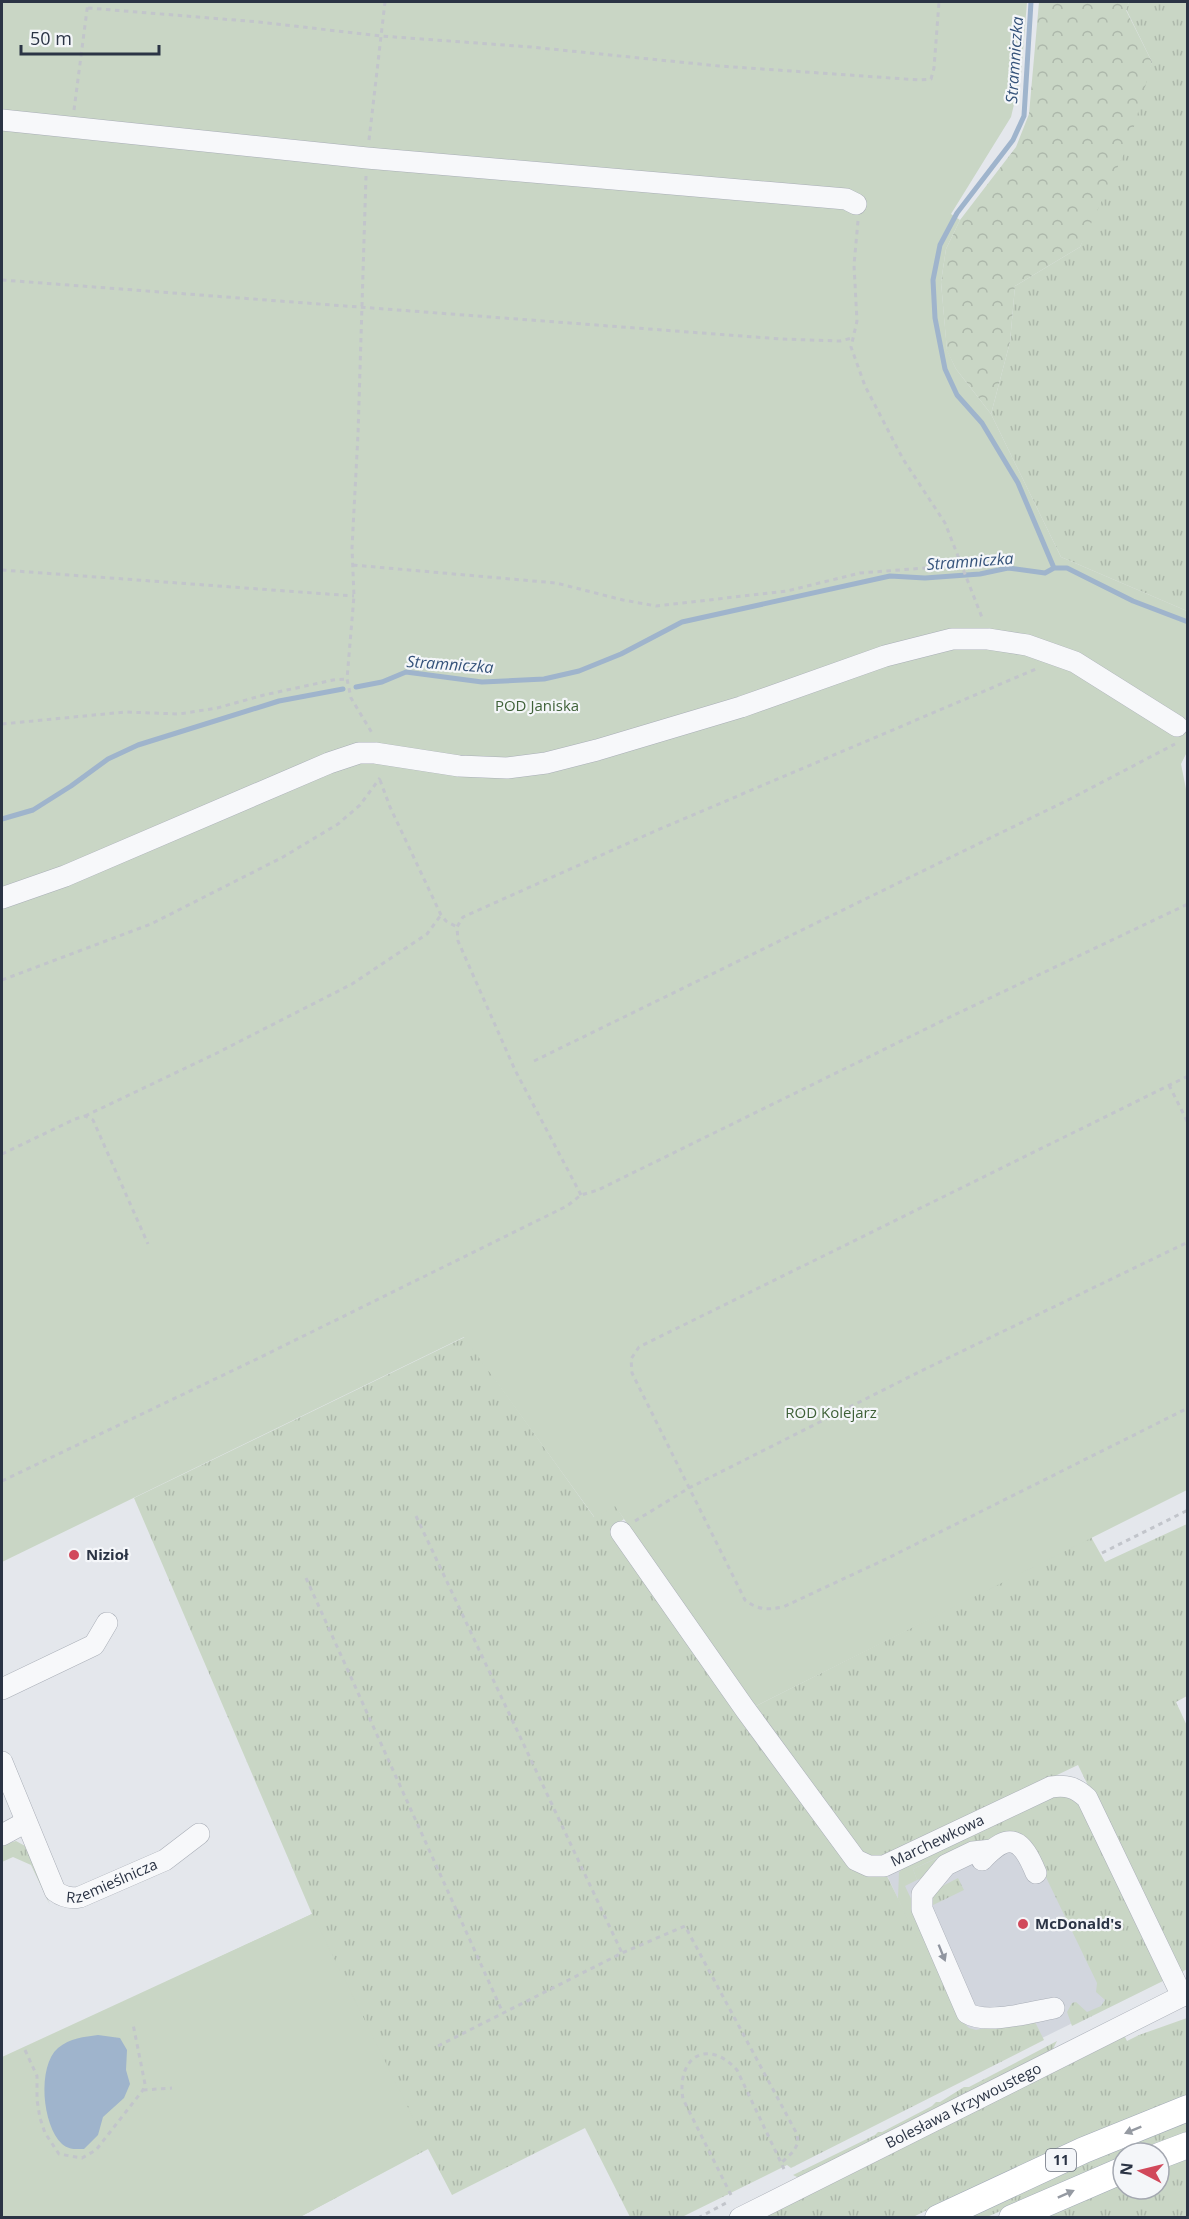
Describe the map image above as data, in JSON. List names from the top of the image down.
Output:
{
  "streets": {
    "main road": ["11"],
    "street": ["Marchewkowa", "Rzemieślnicza", "Bolesława Krzywoustego"]
  },
  "crossings": [
    ["Marchewkowa", "Bolesława Krzywoustego"]
  ],
  "water": ["Stramniczka"],
  "parks": ["POD Janiska", "ROD Kolejarz"],
  "places": ["Nizioł", "McDonald's"],
  "scale_bar": "50 m",
  "north": "left"
}
